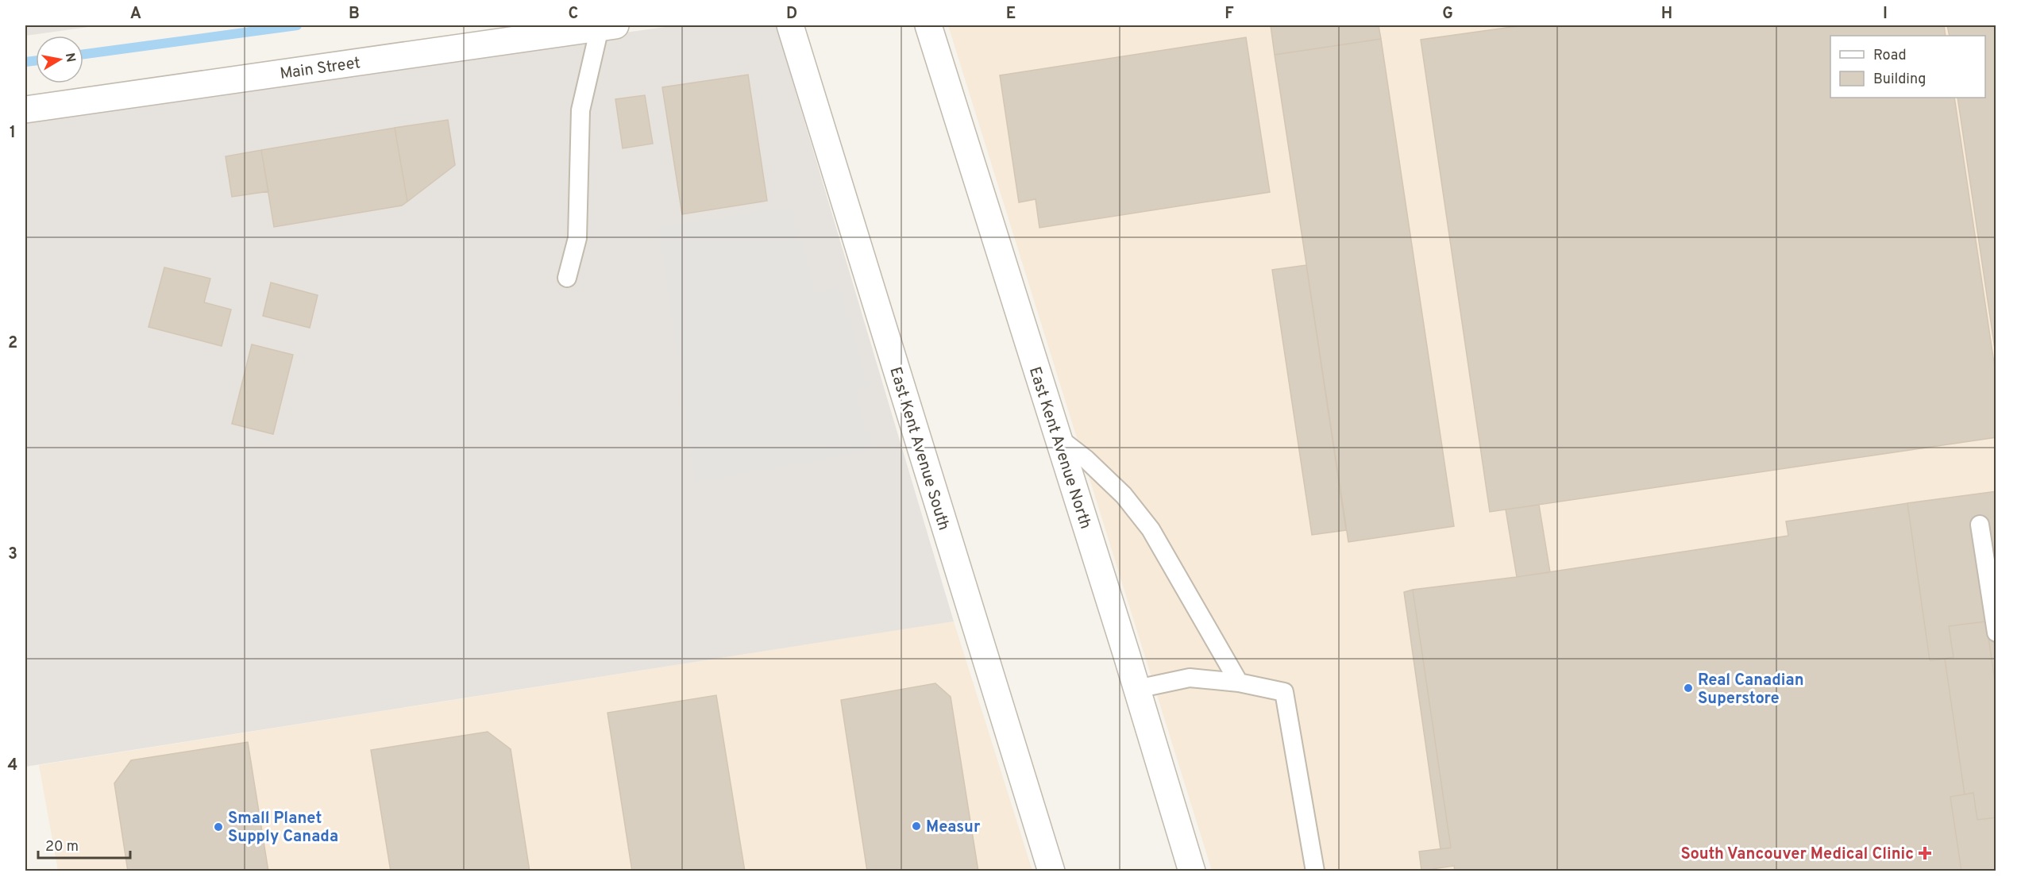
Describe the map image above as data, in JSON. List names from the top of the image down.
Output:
{
  "streets": {
    "street": ["Main Street", "East Kent Avenue North", "East Kent Avenue South"]
  },
  "places": {
    "other": ["Real Canadian Superstore", "Measur", "Small Planet Supply Canada"],
    "health": ["South Vancouver Medical Clinic"]
  },
  "legend": ["Road", "Building"],
  "scale_bar": "20 m",
  "north": "right",
  "grid": {
    "columns": [
      "A",
      "B",
      "C",
      "D",
      "E",
      "F",
      "G",
      "H",
      "I"
    ],
    "rows": [
      "1",
      "2",
      "3",
      "4"
    ]
  }
}
